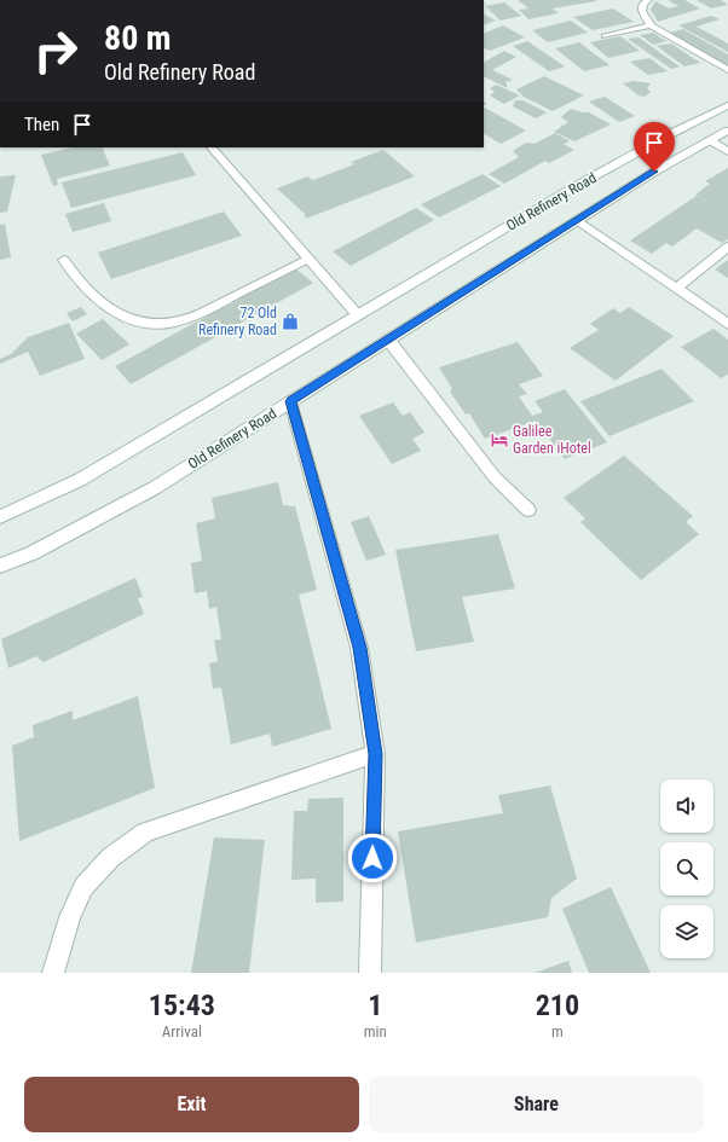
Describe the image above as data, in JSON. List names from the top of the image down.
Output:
{
  "streets": {
    "main road": ["Old Refinery Road"]
  },
  "places": {
    "shop": ["72 Old Refinery Road"],
    "hotel": ["Galilee Garden iHotel"]
  },
  "page": {
    "turn": ["80 m", "Old Refinery Road"],
    "then": "Then",
    "eta": [
      "15:43",
      "Arrival",
      "1",
      "min",
      "210",
      "m"
    ],
    "buttons": ["Exit", "Share"]
  }
}
